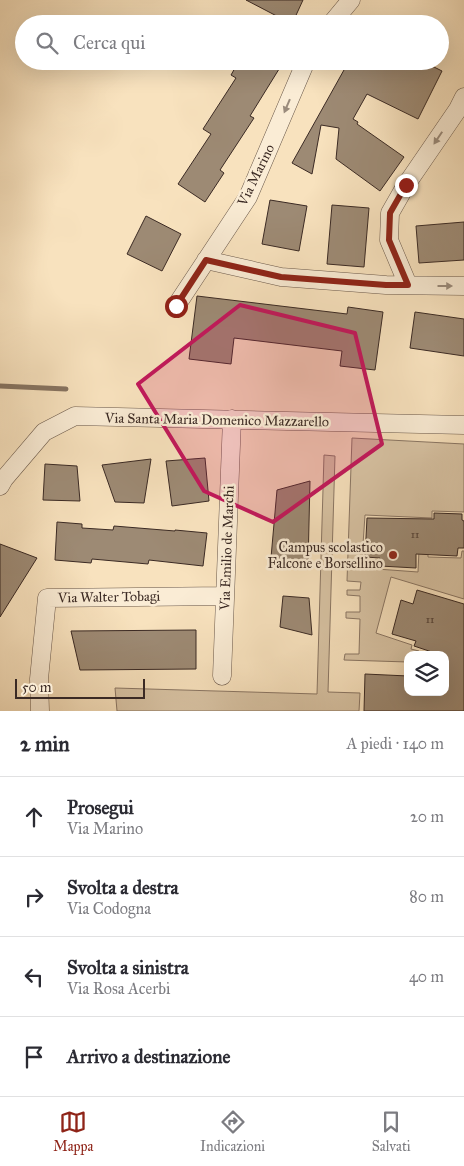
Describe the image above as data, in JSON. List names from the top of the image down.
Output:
{
  "streets": {
    "street": [
      "Via Marino",
      "Via Santa Maria Domenico Mazzarello",
      "Via Emilio de Marchi",
      "Via Walter Tobagi"
    ]
  },
  "crossings": [
    ["Via Santa Maria Domenico Mazzarello", "Via Emilio de Marchi"],
    ["Via Emilio de Marchi", "Via Walter Tobagi"]
  ],
  "places": ["Campus scolastico Falcone e Borsellino"],
  "house_numbers": ["11", "11"],
  "scale_bar": "50 m",
  "page": {
    "search": "Cerca qui",
    "scale": "50 m",
    "heading": ["2 min", "A piedi · 140 m"],
    "list": [
      ["Prosegui", "Via Marino", "20 m"],
      ["Svolta a destra", "Via Codogna", "80 m"],
      ["Svolta a sinistra", "Via Rosa Acerbi", "40 m"],
      "Arrivo a destinazione"
    ],
    "nav": ["Mappa", "Indicazioni", "Salvati"]
  }
}
